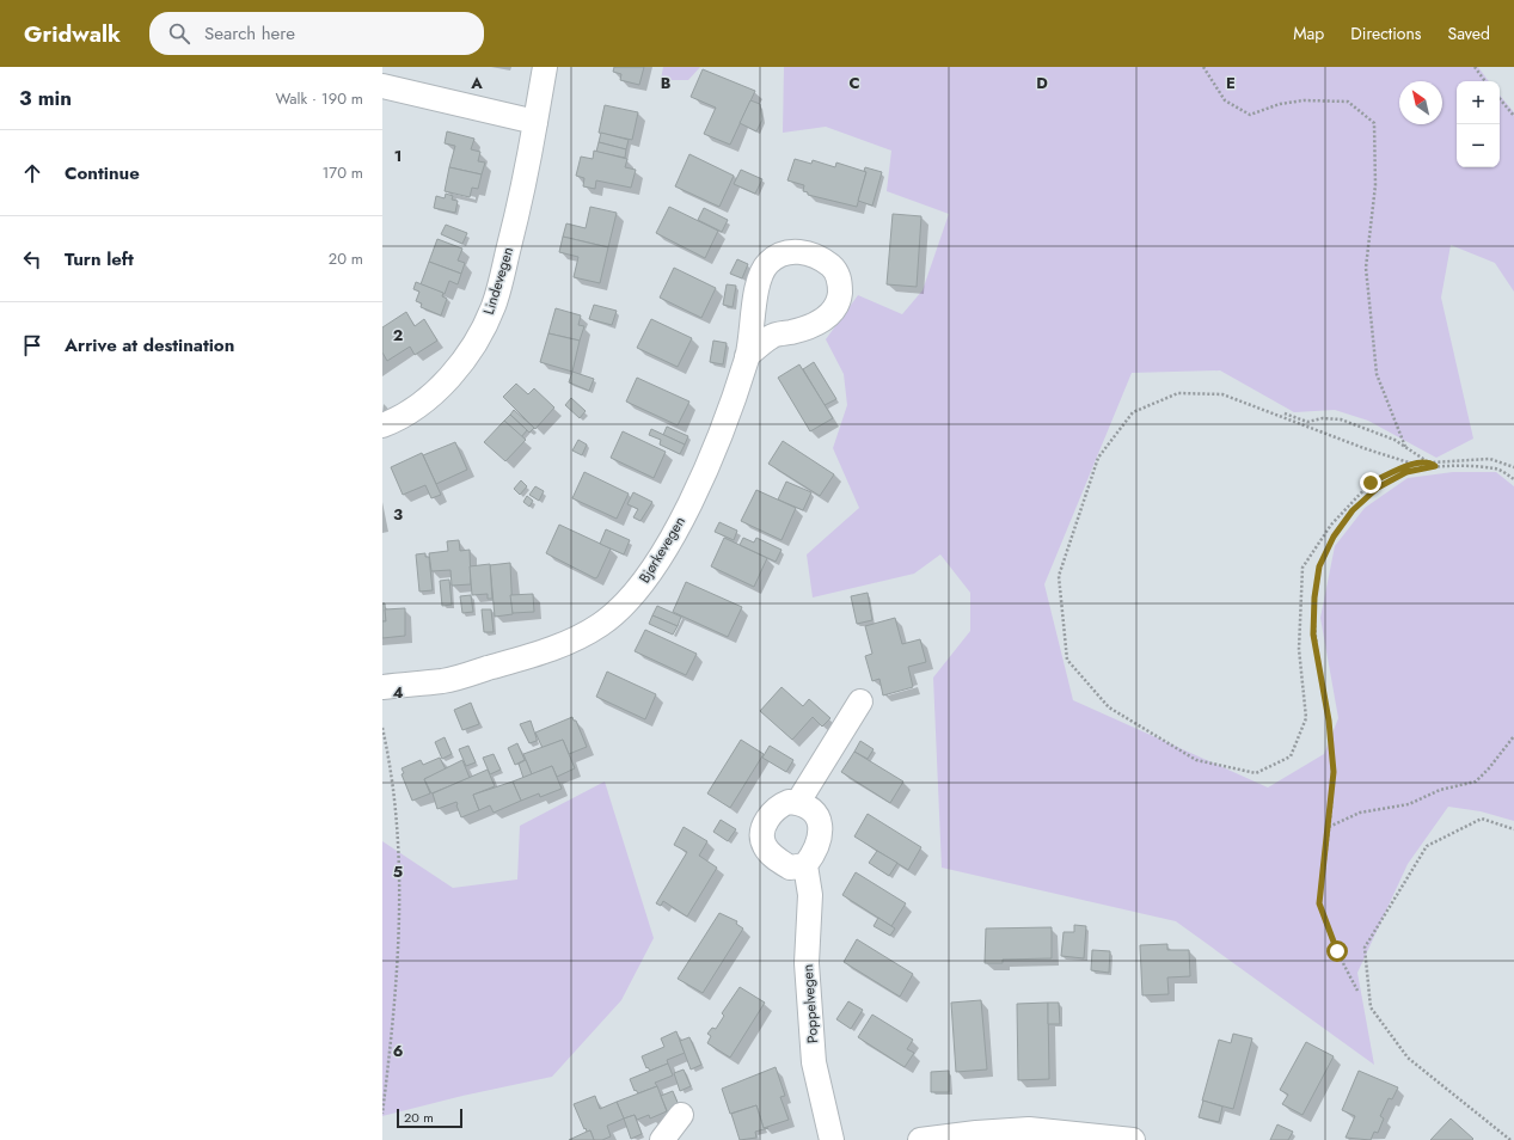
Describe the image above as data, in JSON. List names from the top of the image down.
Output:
{
  "streets": {
    "street": ["Lindevegen", "Bjørkevegen", "Poppelvegen"]
  },
  "scale_bar": "20 m",
  "north": "top left",
  "page": {
    "header": "Gridwalk",
    "search": "Search here",
    "nav": ["Map", "Directions", "Saved"],
    "heading": ["3 min", "Walk · 190 m"],
    "map_buttons": ["+", "−"],
    "list": [
      ["Continue", "170 m"],
      ["Turn left", "20 m"],
      "Arrive at destination"
    ],
    "scale": "20 m"
  },
  "grid": {
    "columns": [
      "A",
      "B",
      "C",
      "D",
      "E"
    ],
    "rows": [
      "1",
      "2",
      "3",
      "4",
      "5",
      "6"
    ]
  }
}
